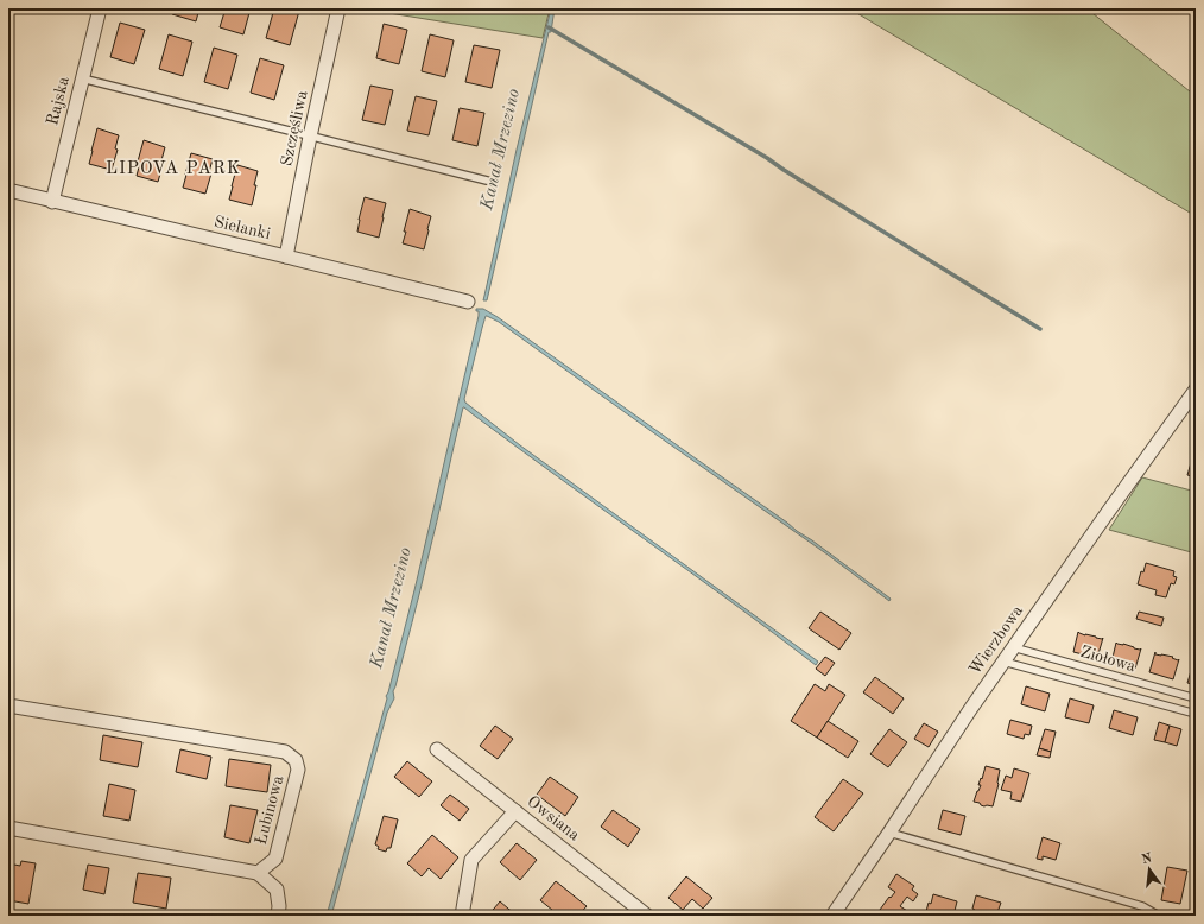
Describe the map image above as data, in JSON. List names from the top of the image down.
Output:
{
  "streets": {
    "street": [
      "Rajska",
      "Szczęśliwa",
      "Sielanki",
      "Wierzbowa",
      "Łubinowa",
      "Owsiana"
    ],
    "lane": ["Ziołowa"]
  },
  "crossings": [
    ["Rajska", "Sielanki"],
    ["Szczęśliwa", "Sielanki"],
    ["Wierzbowa", "Ziołowa"]
  ],
  "districts": ["LIPOVA PARK"],
  "water": ["Kanał Mrzezino"],
  "north": "top"
}
